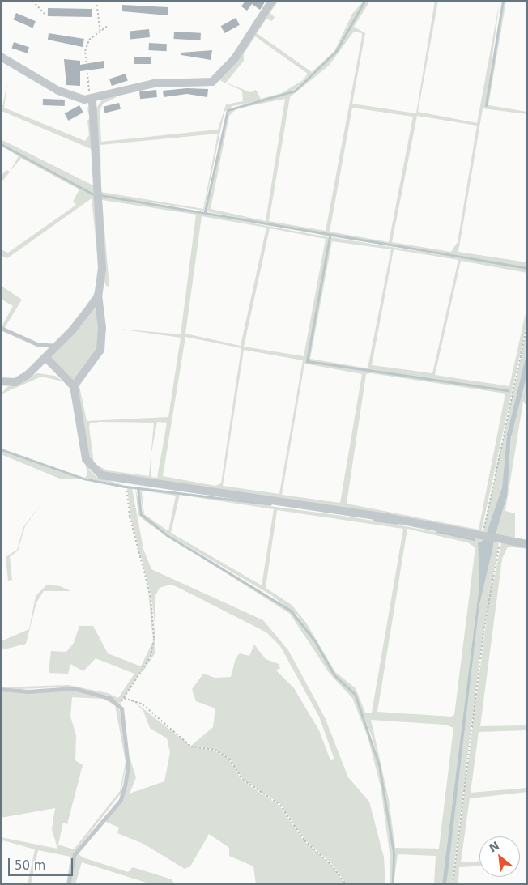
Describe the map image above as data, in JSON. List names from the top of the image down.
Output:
{
  "scale_bar": "50 m",
  "north": "top left"
}
